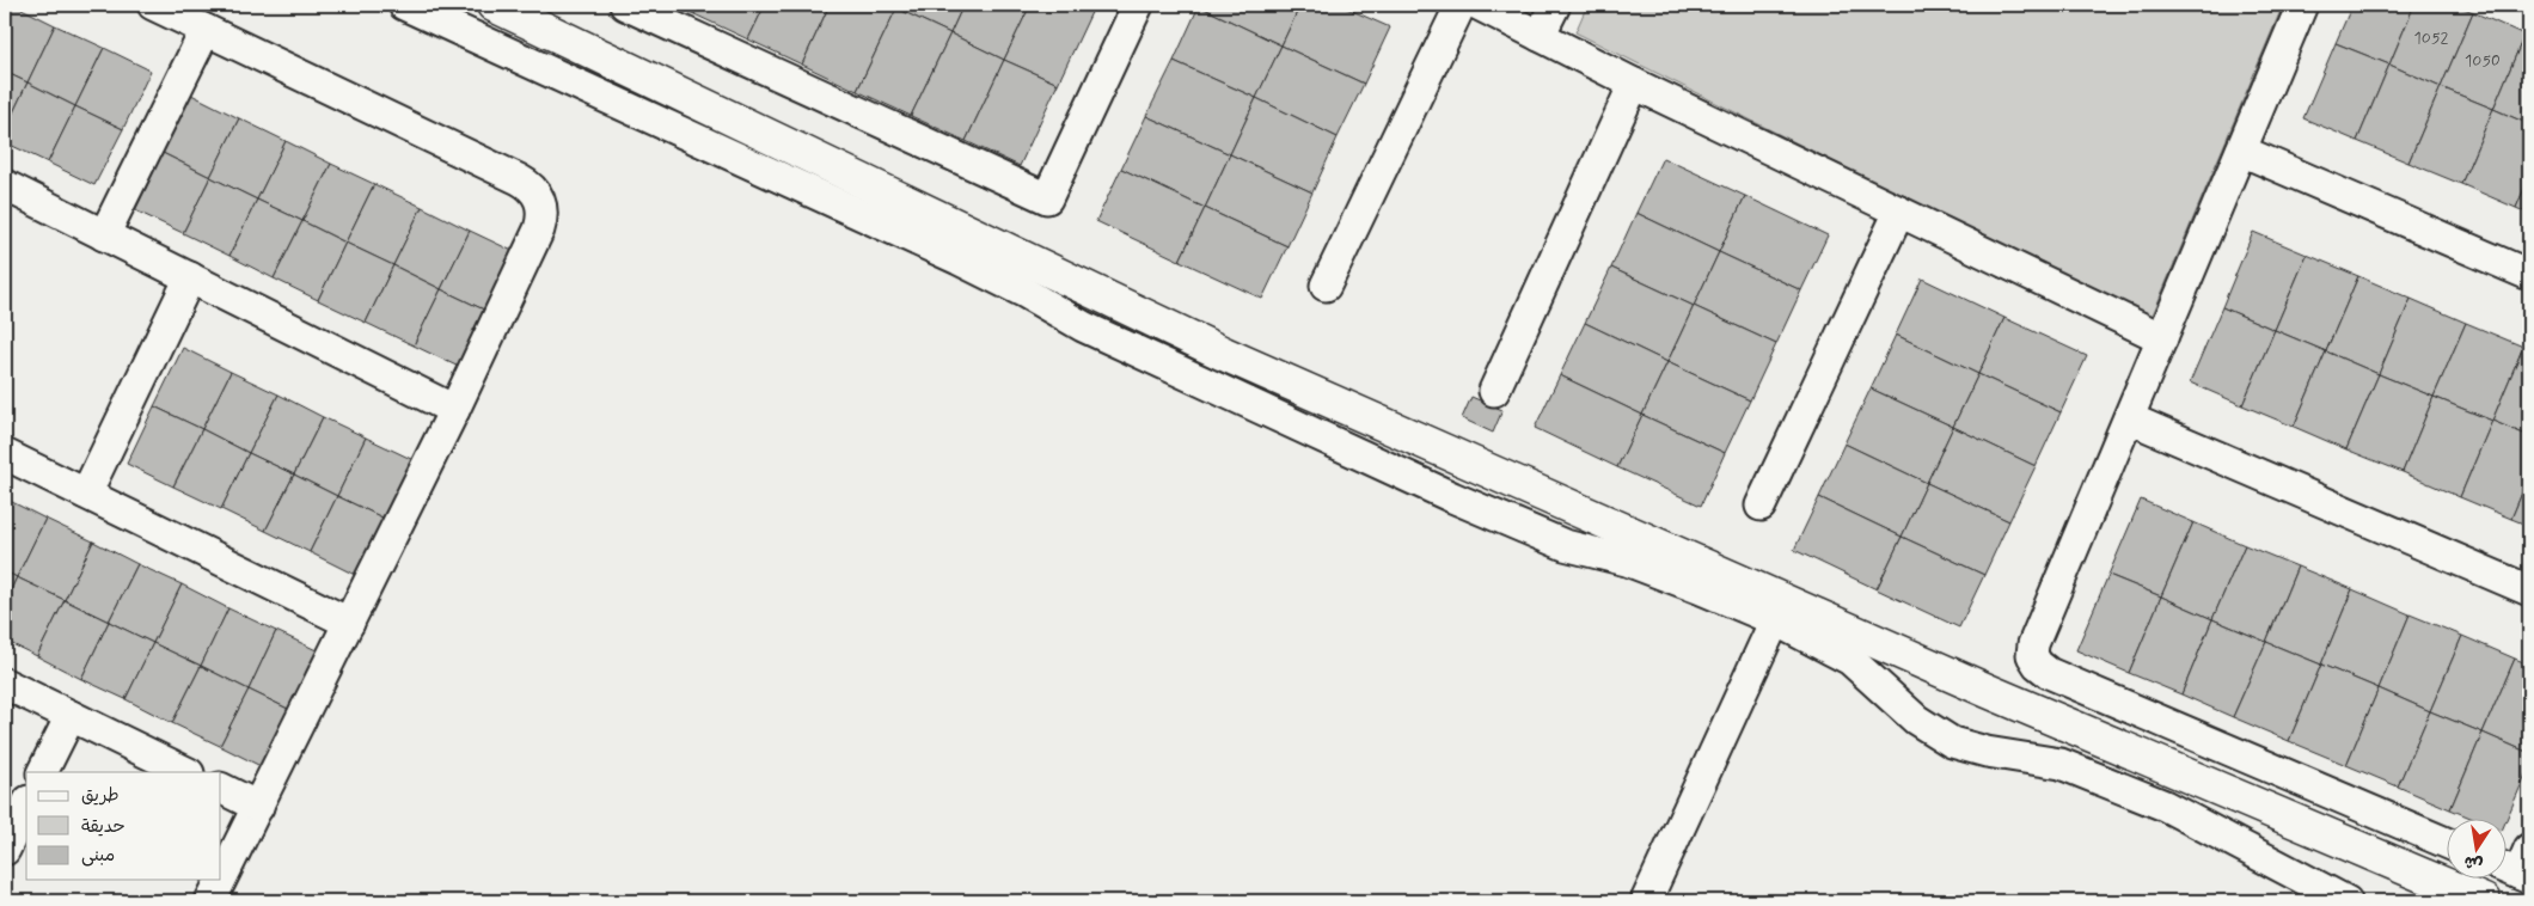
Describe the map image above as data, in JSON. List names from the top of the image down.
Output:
{
  "house_numbers": ["1052", "1050"],
  "legend": ["طريق", "حديقة", "مبنى"],
  "north": "bottom"
}
